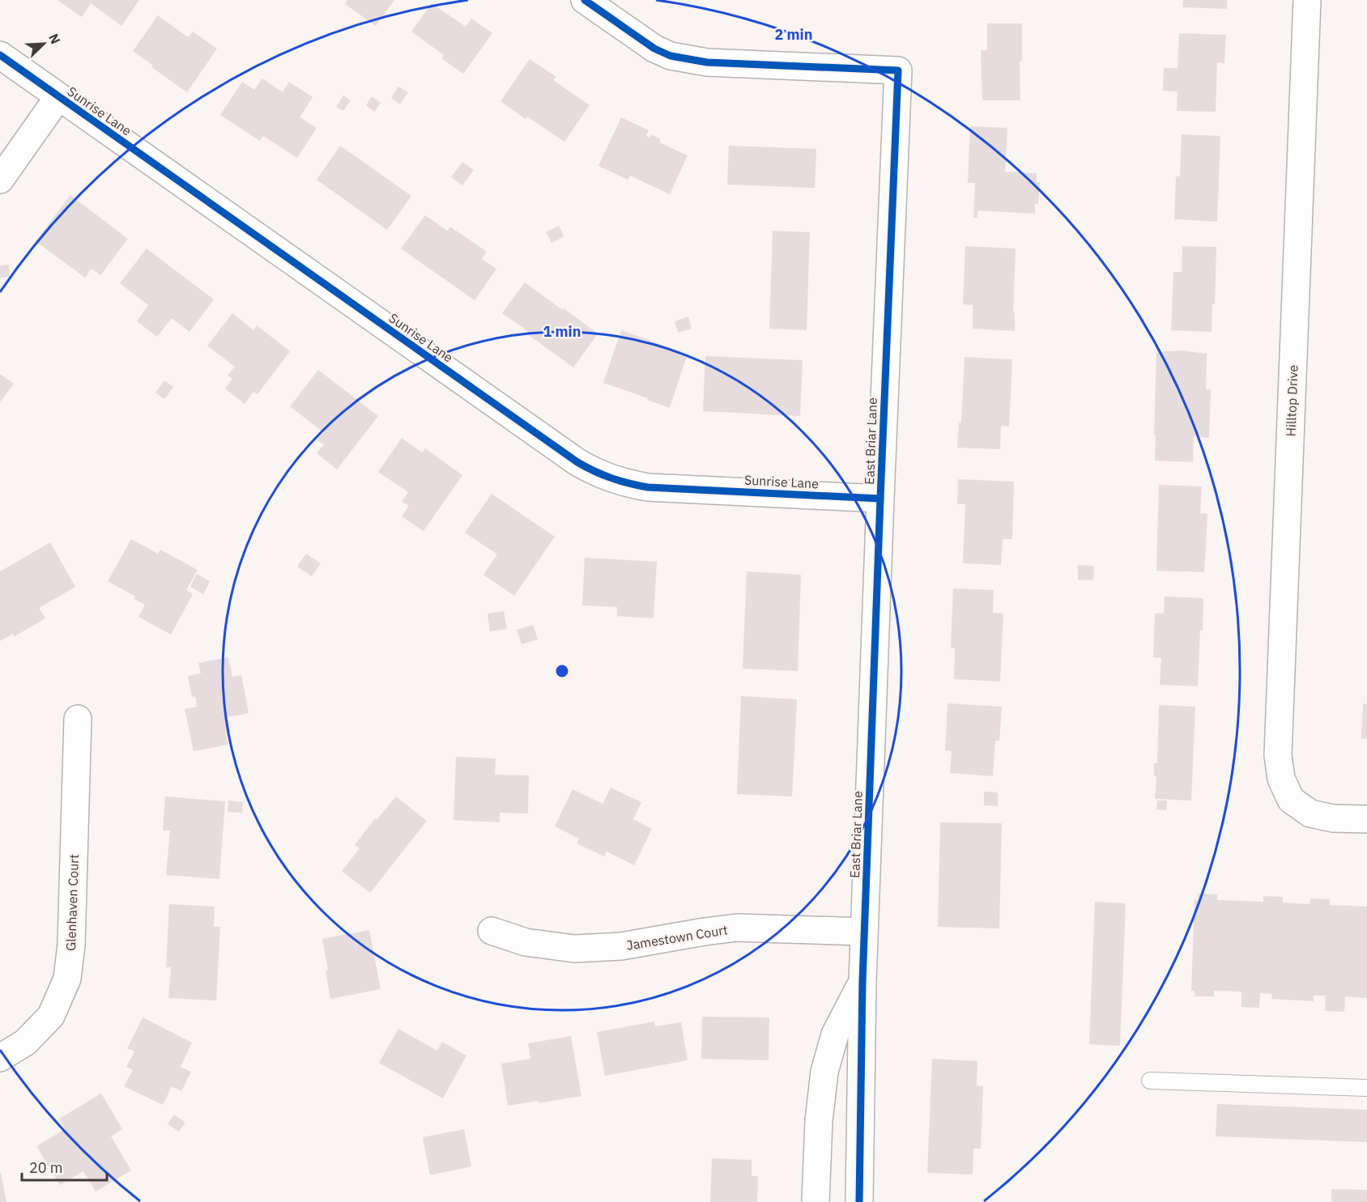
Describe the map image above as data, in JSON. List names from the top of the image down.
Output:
{
  "streets": {
    "street": [
      "Sunrise Lane",
      "Hilltop Drive",
      "East Briar Lane",
      "Glenhaven Court",
      "Jamestown Court"
    ]
  },
  "crossings": [
    ["Sunrise Lane", "East Briar Lane"],
    ["East Briar Lane", "Jamestown Court"]
  ],
  "scale_bar": "20 m",
  "north": "top right",
  "rings": ["2 min", "1 min"]
}
